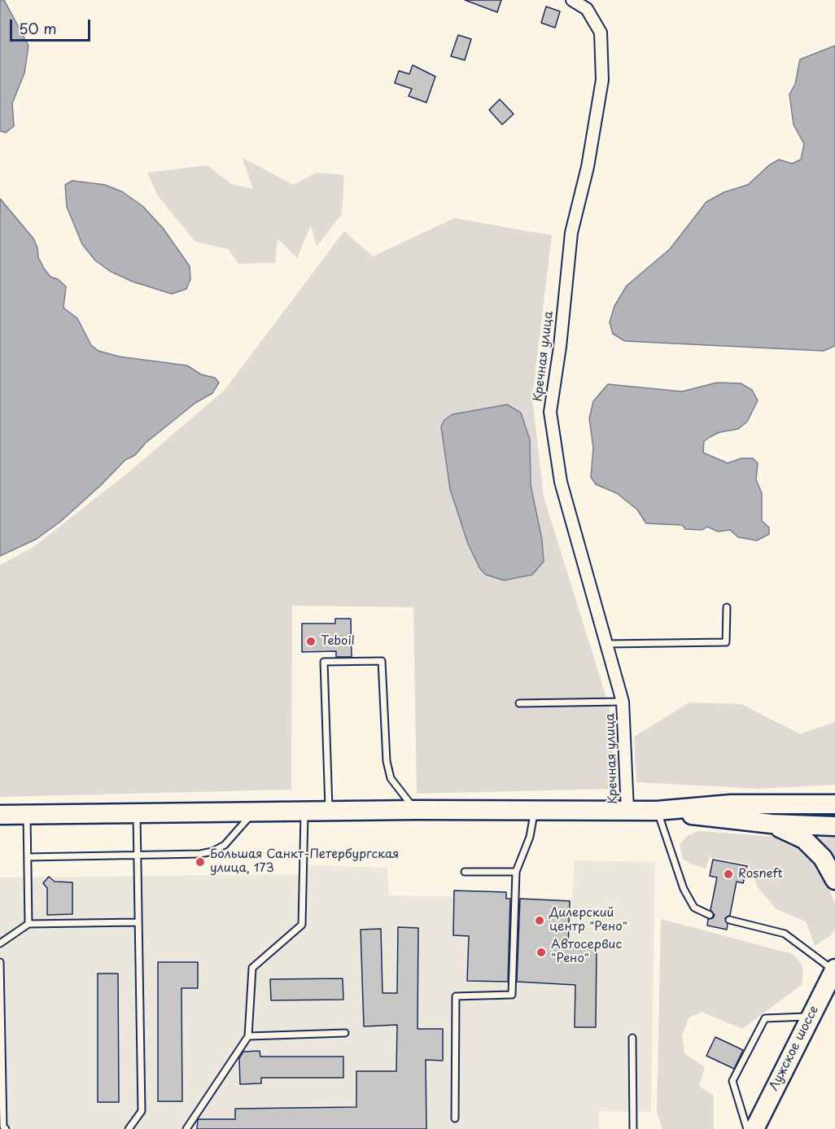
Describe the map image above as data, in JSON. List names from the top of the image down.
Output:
{
  "streets": {
    "main road": ["Лужское шоссе"],
    "street": ["Кречная улица"]
  },
  "places": [
    "Teboil",
    "Большая Санкт-Петербургская улица, 173",
    "Rosneft",
    "Дилерский центр \"Рено\"",
    "Автосервис \"Рено\""
  ],
  "scale_bar": "50 m"
}
